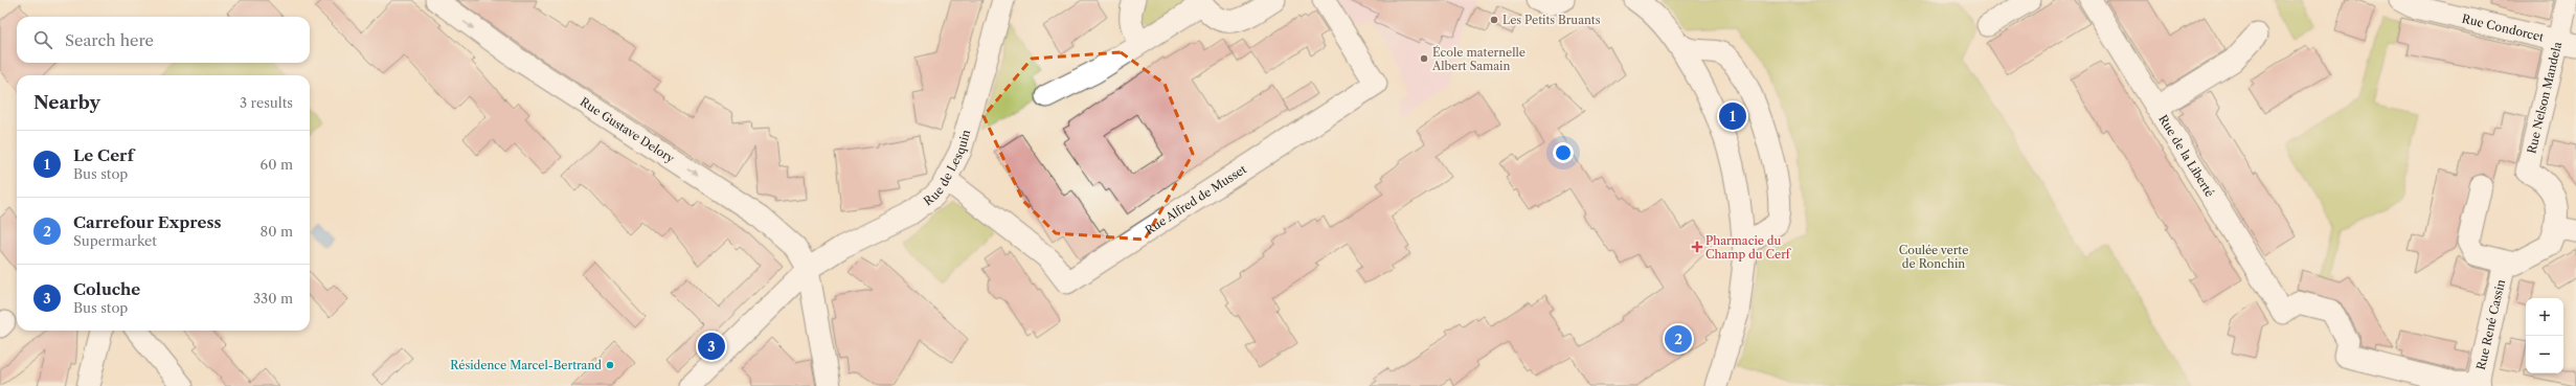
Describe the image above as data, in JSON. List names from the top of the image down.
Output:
{
  "streets": {
    "street": [
      "Rue Condorcet",
      "Rue Nelson Mandela",
      "Rue Gustave Delory",
      "Rue de la Liberté",
      "Rue de Lesquin",
      "Rue Alfred de Musset",
      "Rue René Cassin"
    ]
  },
  "crossings": [
    ["Rue Condorcet", "Rue Nelson Mandela"],
    ["Rue Gustave Delory", "Rue de Lesquin"],
    ["Rue de la Liberté", "Rue René Cassin"],
    ["Rue de Lesquin", "Rue Alfred de Musset"]
  ],
  "one_way": ["Rue Gustave Delory"],
  "parks": ["Coulée verte de Ronchin"],
  "places": {
    "other": ["Les Petits Bruants", "École maternelle Albert Samain", "Résidence Marcel-Bertrand"],
    "health": ["Pharmacie du Champ du Cerf"]
  },
  "page": {
    "search": "Search here",
    "heading": ["Nearby", "3 results"],
    "pins": ["1", "2", "3"],
    "list": [
      {
        "mark": "1",
        "name": "Le Cerf",
        "note": "Bus stop",
        "value": "60 m"
      },
      {
        "mark": "2",
        "name": "Carrefour Express",
        "note": "Supermarket",
        "value": "80 m"
      },
      {
        "mark": "3",
        "name": "Coluche",
        "note": "Bus stop",
        "value": "330 m"
      }
    ],
    "map_buttons": ["+", "−"]
  }
}
